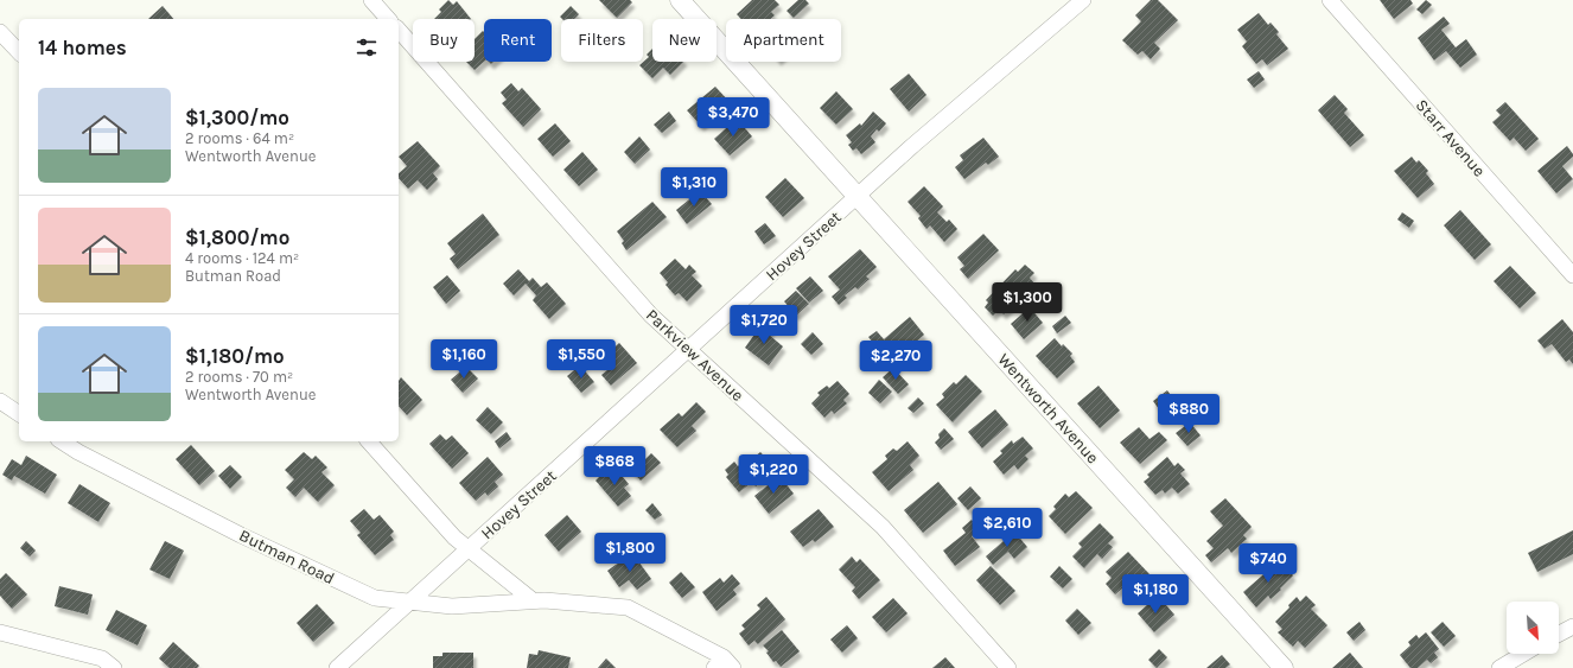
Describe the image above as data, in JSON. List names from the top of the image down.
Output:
{
  "streets": {
    "street": [
      "Starr Avenue",
      "Hovey Street",
      "Parkview Avenue",
      "Wentworth Avenue",
      "Butman Road"
    ]
  },
  "crossings": [
    ["Hovey Street", "Parkview Avenue"],
    ["Hovey Street", "Wentworth Avenue"],
    ["Hovey Street", "Butman Road"]
  ],
  "north": "bottom right",
  "page": {
    "chip": [
      "Buy",
      "Rent",
      "Filters",
      "New",
      "Apartment"
    ],
    "heading": "14 homes",
    "list": [
      {
        "name": "$1,300/mo",
        "note": "2 rooms · 64 m² · Wentworth Avenue"
      },
      {
        "name": "$1,800/mo",
        "note": "4 rooms · 124 m² · Butman Road"
      },
      {
        "name": "$1,180/mo",
        "note": "2 rooms · 70 m² · Wentworth Avenue"
      }
    ],
    "price": [
      "$3,470",
      "$1,310",
      "$1,300",
      "$1,720",
      "$1,160",
      "$1,550",
      "$2,270",
      "$880",
      "$868",
      "$1,220",
      "$2,610",
      "$1,800",
      "$740",
      "$1,180"
    ]
  }
}
